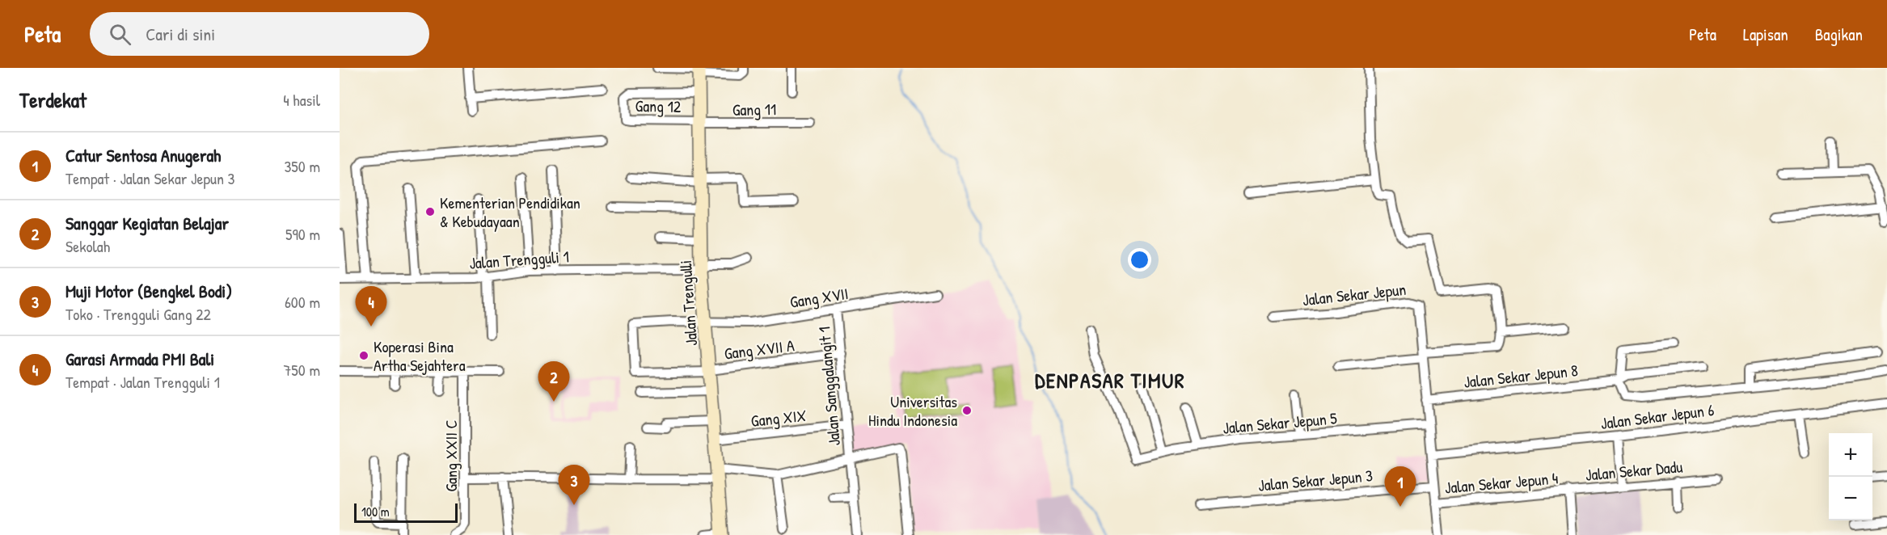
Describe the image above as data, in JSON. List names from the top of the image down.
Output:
{
  "streets": {
    "main road": ["Jalan Trengulli"],
    "street": [
      "Gang 12",
      "Gang 11",
      "Jalan Trengguli 1",
      "Jalan Sekar Jepun",
      "Gang XVII",
      "Gang XVII A",
      "Jalan Sekar Jepun 8",
      "Jalan Sanggalangit 1",
      "Jalan Sekar Jepun 6",
      "Gang XIX",
      "Jalan Sekar Jepun 5",
      "Gang XXII C",
      "Jalan Sekar Dadu",
      "Jalan Sekar Jepun 3",
      "Jalan Sekar Jepun 4"
    ]
  },
  "crossings": [
    ["Gang 12", "Gang 11"],
    ["Gang 12", "Jalan Trengulli"],
    ["Gang 11", "Jalan Trengulli"],
    ["Jalan Trengguli 1", "Jalan Trengulli"],
    ["Jalan Sekar Jepun", "Jalan Sekar Jepun 8"],
    ["Jalan Sekar Jepun", "Jalan Sekar Jepun 6"],
    ["Jalan Sekar Jepun", "Jalan Sekar Jepun 5"],
    ["Jalan Sekar Jepun", "Jalan Sekar Jepun 3"],
    ["Jalan Sekar Jepun", "Jalan Sekar Jepun 4"],
    ["Gang XVII", "Jalan Trengulli"],
    ["Gang XVII", "Gang XVII A"],
    ["Gang XVII", "Jalan Sanggalangit 1"],
    ["Jalan Trengulli", "Gang XVII A"],
    ["Jalan Trengulli", "Gang XIX"],
    ["Gang XVII A", "Jalan Sanggalangit 1"],
    ["Jalan Sanggalangit 1", "Gang XIX"],
    ["Jalan Sekar Dadu", "Jalan Sekar Jepun 4"]
  ],
  "districts": ["DENPASAR TIMUR"],
  "places": ["Kementerian Pendidikan & Kebudayaan", "Koperasi Bina Artha Sejahtera", "Universitas Hindu Indonesia"],
  "scale_bar": "100 m",
  "page": {
    "header": "Peta",
    "search": "Cari di sini",
    "nav": ["Peta", "Lapisan", "Bagikan"],
    "heading": ["Terdekat", "4 hasil"],
    "list": [
      {
        "mark": "1",
        "name": "Catur Sentosa Anugerah",
        "note": "Tempat · Jalan Sekar Jepun 3",
        "value": "350 m"
      },
      {
        "mark": "2",
        "name": "Sanggar Kegiatan Belajar",
        "note": "Sekolah",
        "value": "590 m"
      },
      {
        "mark": "3",
        "name": "Muji Motor (Bengkel Bodi)",
        "note": "Toko · Trengguli Gang 22",
        "value": "600 m"
      },
      {
        "mark": "4",
        "name": "Garasi Armada PMI Bali",
        "note": "Tempat · Jalan Trengguli 1",
        "value": "750 m"
      }
    ],
    "pins": [
      "4",
      "2",
      "3",
      "1"
    ],
    "map_buttons": ["+", "−"],
    "scale": "100 m"
  }
}
